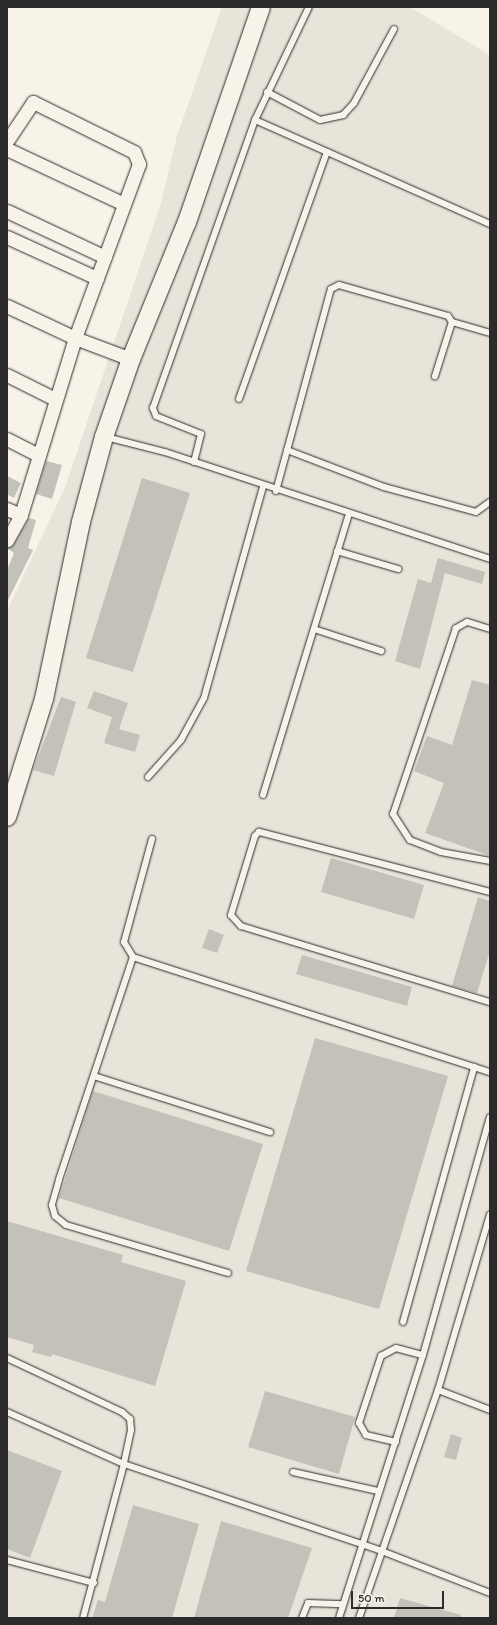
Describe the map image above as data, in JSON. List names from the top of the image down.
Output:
{
  "scale_bar": "50 m"
}
